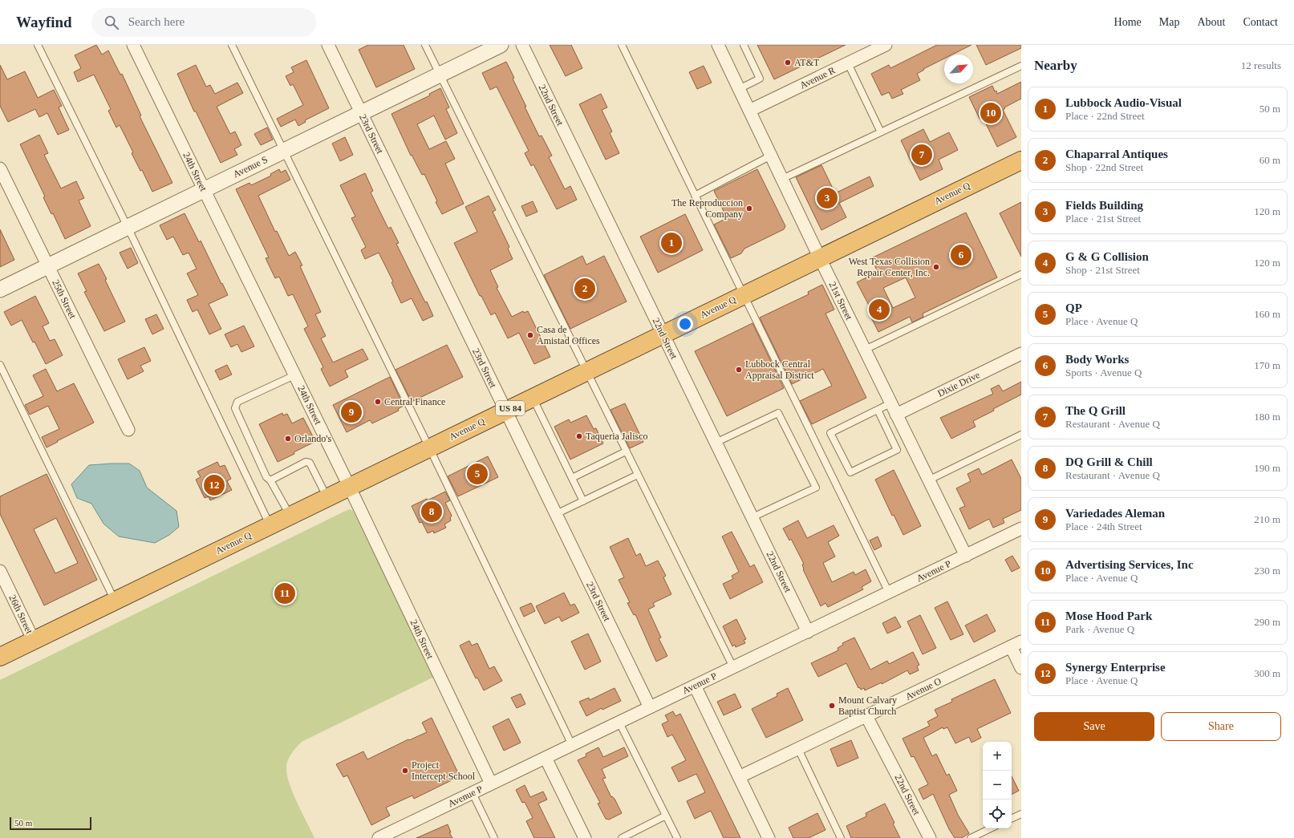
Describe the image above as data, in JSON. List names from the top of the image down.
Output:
{
  "streets": {
    "highway": ["Avenue Q", "US 84"],
    "street": [
      "Avenue R",
      "22nd Street",
      "23rd Street",
      "Avenue S",
      "24th Street",
      "25th Street",
      "21st Street",
      "Dixie Drive",
      "Avenue P",
      "26th Street",
      "Avenue O"
    ]
  },
  "crossings": [
    ["Avenue R", "21st Street"],
    ["22nd Street", "Avenue Q"],
    ["22nd Street", "Avenue P"],
    ["22nd Street", "Avenue O"],
    ["23rd Street", "Avenue S"],
    ["23rd Street", "Avenue Q"],
    ["23rd Street", "Avenue P"],
    ["Avenue S", "24th Street"],
    ["Avenue S", "25th Street"],
    ["24th Street", "Avenue Q"],
    ["24th Street", "Avenue P"],
    ["Avenue Q", "21st Street"],
    ["Avenue Q", "26th Street"],
    ["21st Street", "Dixie Drive"],
    ["21st Street", "Avenue P"]
  ],
  "places": [
    "AT&T",
    "The Reproduccion Company",
    "West Texas Collision Repair Center, Inc.",
    "Casa de Amistad Offices",
    "Lubbock Central Appraisal District",
    "Central Finance",
    "Taqueria Jalisco",
    "Orlando's",
    "Mount Calvary Baptist Church",
    "Project Intercept School"
  ],
  "scale_bar": "50 m",
  "north": "top right",
  "page": {
    "header": "Wayfind",
    "search": "Search here",
    "nav": [
      "Home",
      "Map",
      "About",
      "Contact"
    ],
    "heading": ["Nearby", "12 results"],
    "list": [
      {
        "mark": "1",
        "name": "Lubbock Audio-Visual",
        "note": "Place · 22nd Street",
        "value": "50 m"
      },
      {
        "mark": "2",
        "name": "Chaparral Antiques",
        "note": "Shop · 22nd Street",
        "value": "60 m"
      },
      {
        "mark": "3",
        "name": "Fields Building",
        "note": "Place · 21st Street",
        "value": "120 m"
      },
      {
        "mark": "4",
        "name": "G & G Collision",
        "note": "Shop · 21st Street",
        "value": "120 m"
      },
      {
        "mark": "5",
        "name": "QP",
        "note": "Place · Avenue Q",
        "value": "160 m"
      },
      {
        "mark": "6",
        "name": "Body Works",
        "note": "Sports · Avenue Q",
        "value": "170 m"
      },
      {
        "mark": "7",
        "name": "The Q Grill",
        "note": "Restaurant · Avenue Q",
        "value": "180 m"
      },
      {
        "mark": "8",
        "name": "DQ Grill & Chill",
        "note": "Restaurant · Avenue Q",
        "value": "190 m"
      },
      {
        "mark": "9",
        "name": "Variedades Aleman",
        "note": "Place · 24th Street",
        "value": "210 m"
      },
      {
        "mark": "10",
        "name": "Advertising Services, Inc",
        "note": "Place · Avenue Q",
        "value": "230 m"
      },
      {
        "mark": "11",
        "name": "Mose Hood Park",
        "note": "Park · Avenue Q",
        "value": "290 m"
      },
      {
        "mark": "12",
        "name": "Synergy Enterprise",
        "note": "Place · Avenue Q",
        "value": "300 m"
      }
    ],
    "pins": [
      "10",
      "7",
      "3",
      "1",
      "6",
      "2",
      "4",
      "9",
      "5",
      "12",
      "8",
      "11"
    ],
    "buttons": ["Save", "Share"],
    "map_buttons": ["+", "−"],
    "scale": "50 m"
  }
}
